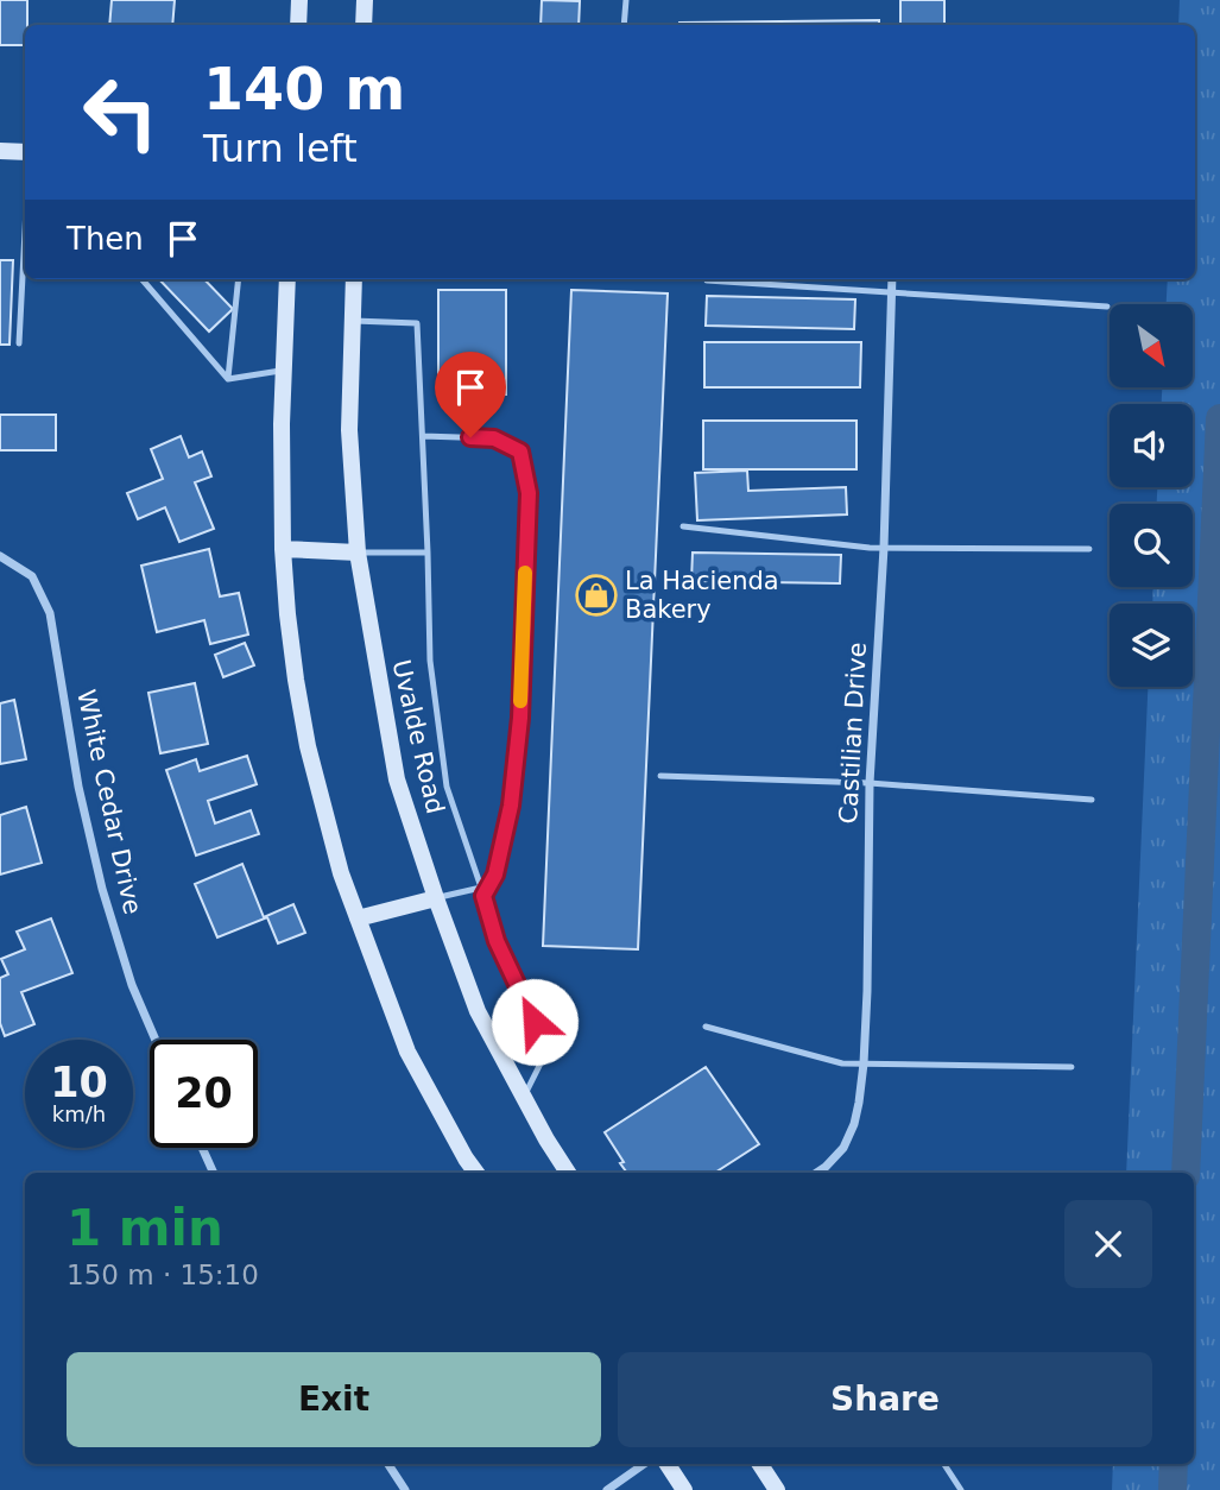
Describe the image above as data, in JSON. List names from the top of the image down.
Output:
{
  "streets": {
    "main road": ["Uvalde Road"],
    "street": ["Castilian Drive", "White Cedar Drive"]
  },
  "places": {
    "shop": ["La Hacienda Bakery"]
  },
  "north": "bottom right",
  "page": {
    "turn": ["140 m", "Turn left"],
    "then": "Then",
    "speed": "10 km/h",
    "limit": "20",
    "heading": ["1 min", "150 m · 15:10"],
    "buttons": ["Exit", "Share"]
  }
}
